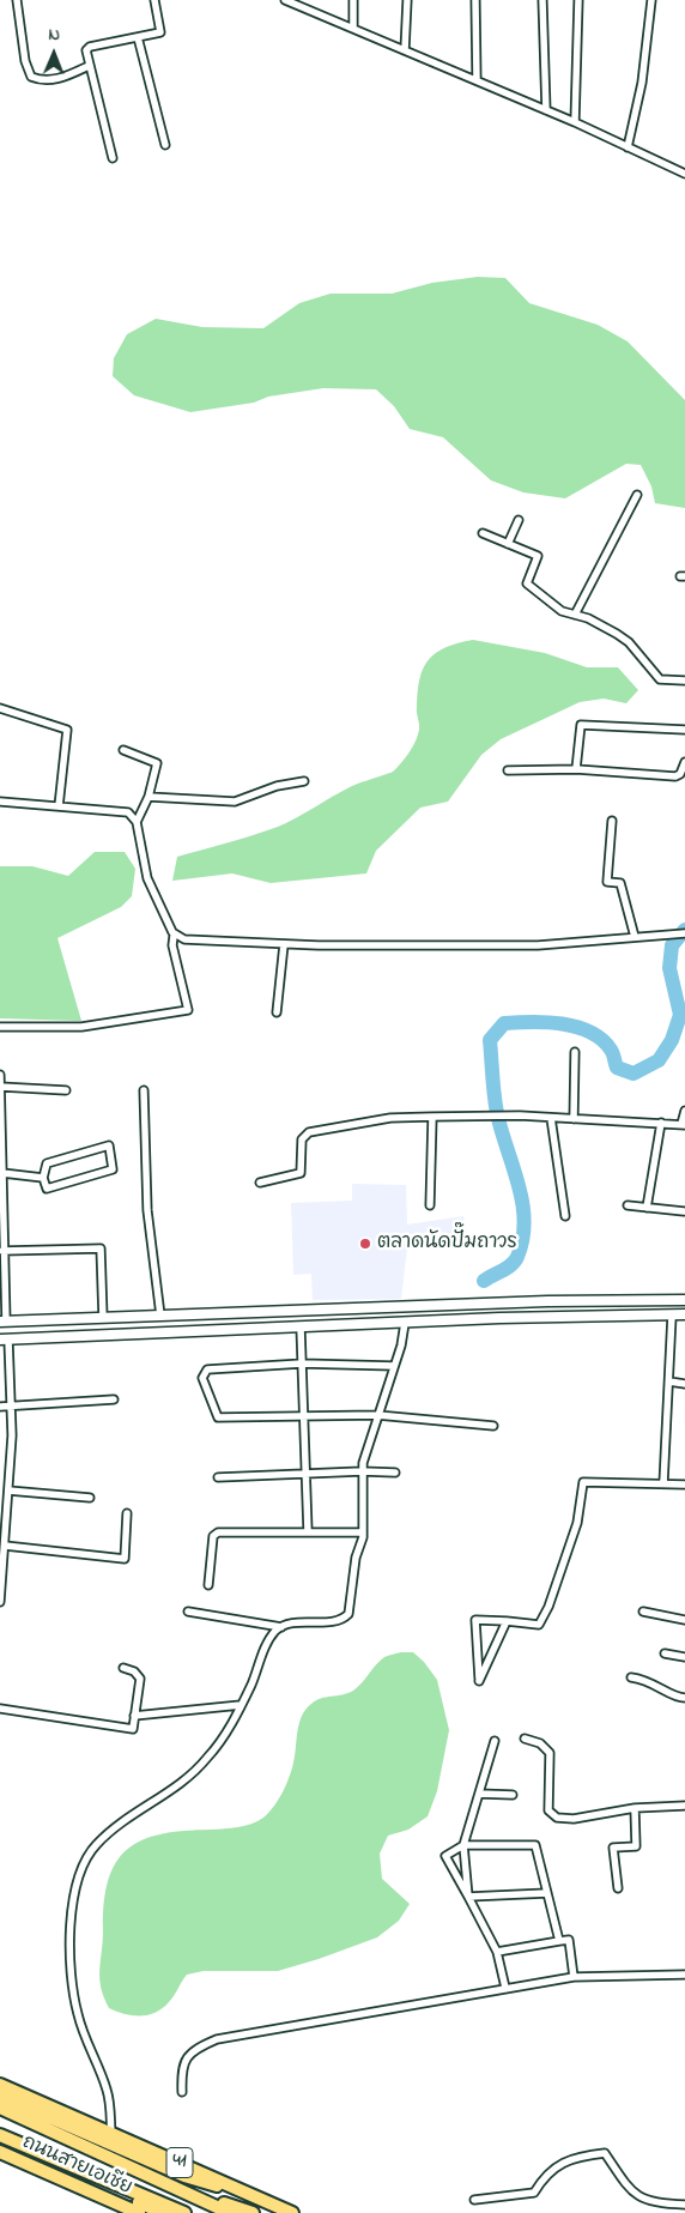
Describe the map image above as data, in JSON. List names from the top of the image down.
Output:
{
  "streets": {
    "highway": ["41", "ถนนสายเอเชีย"]
  },
  "places": ["ตลาดนัดปั๊มถาวร"],
  "north": "top"
}
